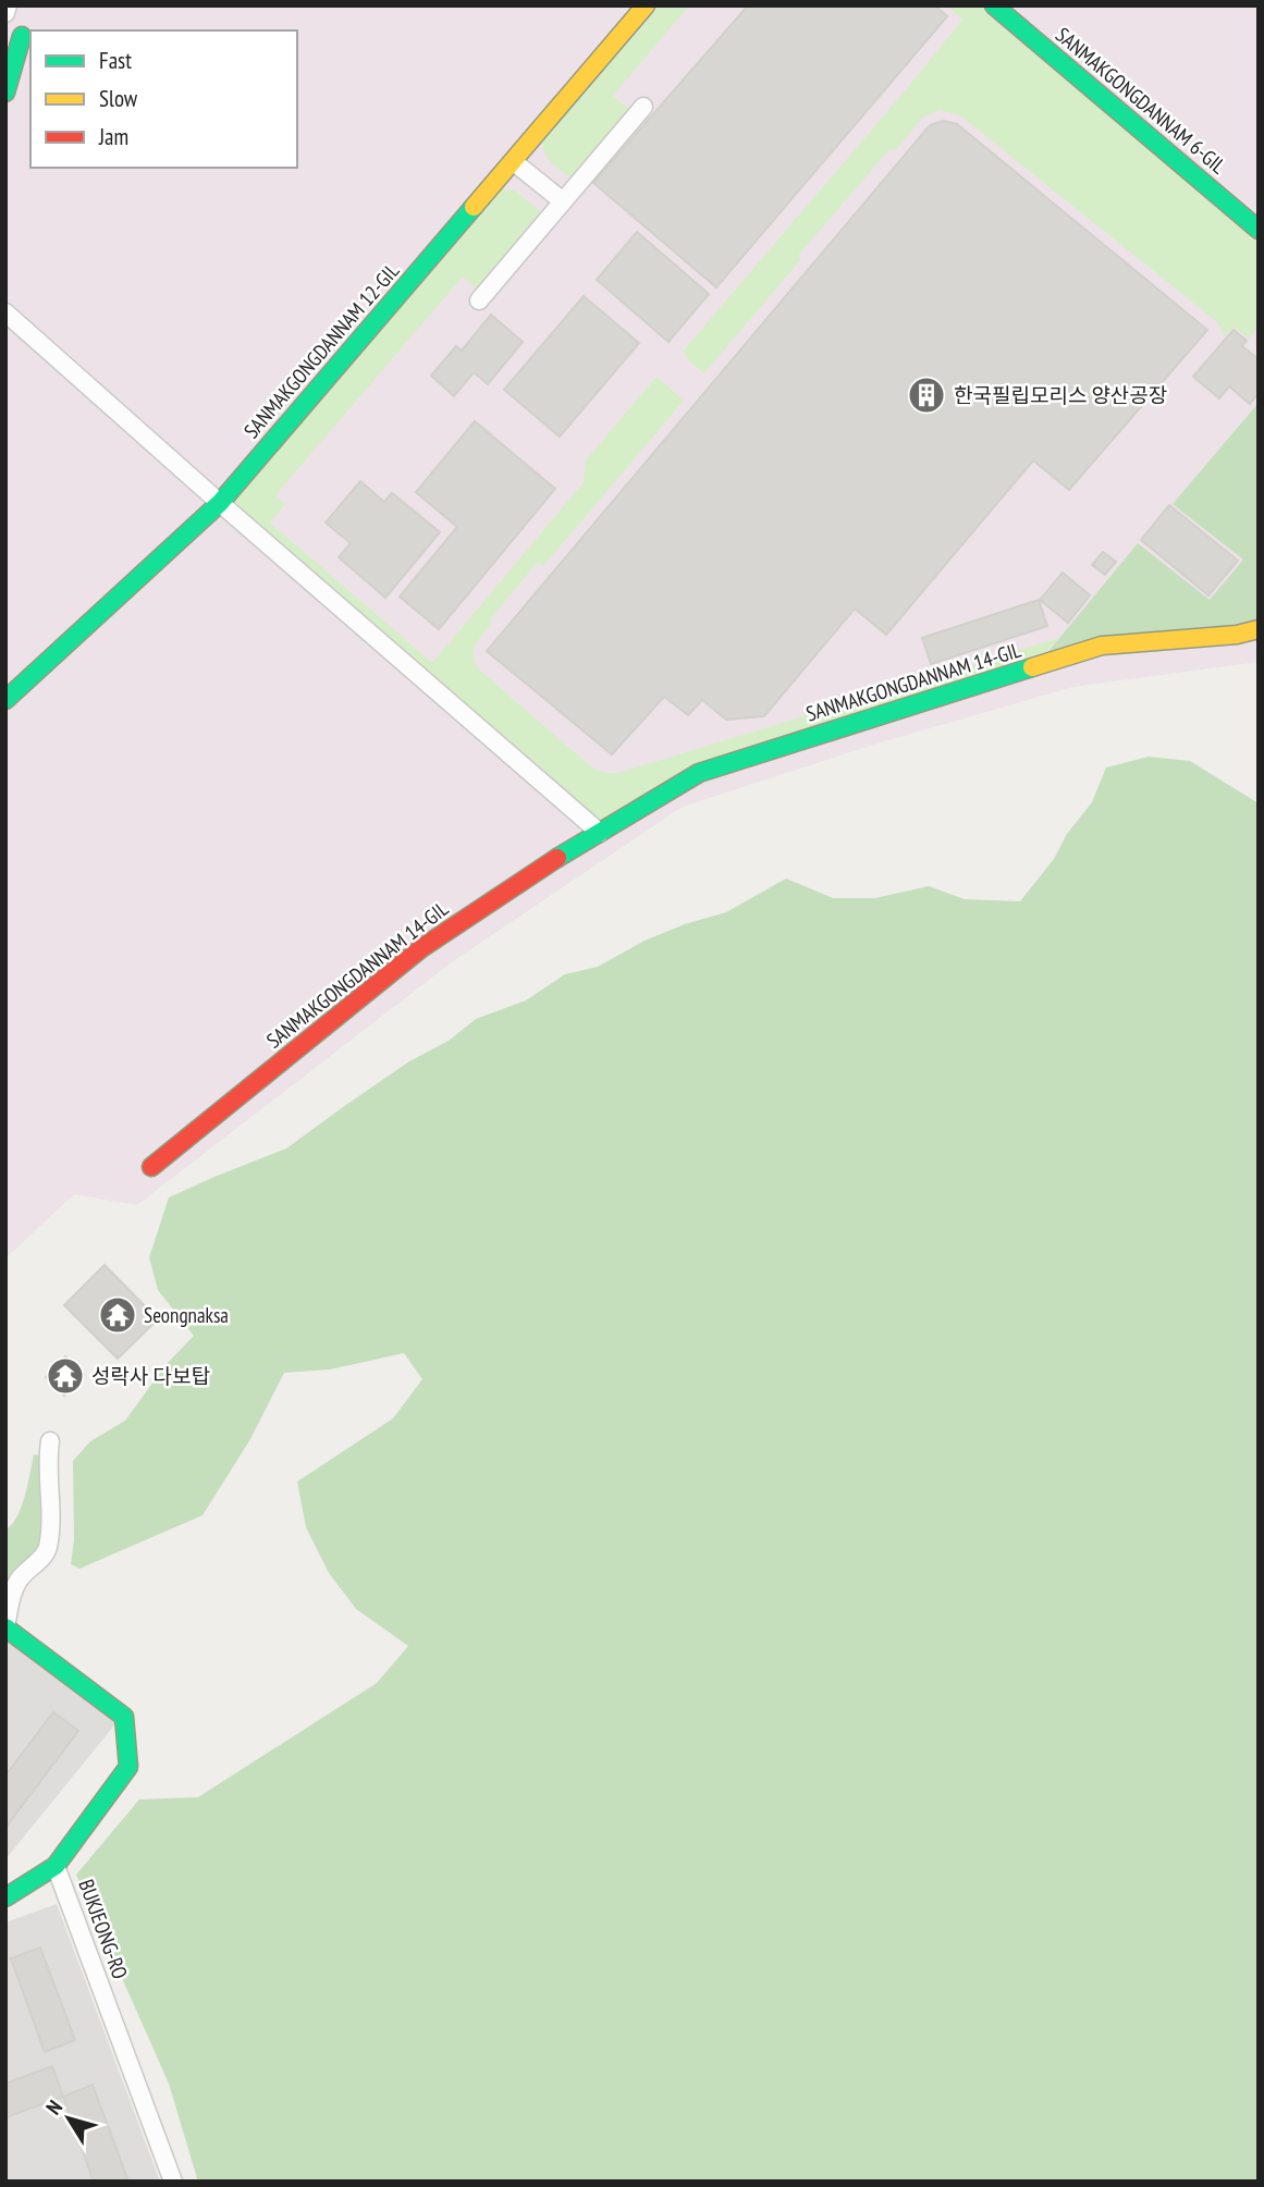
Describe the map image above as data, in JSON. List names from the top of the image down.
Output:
{
  "streets": {
    "street": [
      "SANMAKGONGDANNAM 6-GIL",
      "SANMAKGONGDANNAM 12-GIL",
      "SANMAKGONGDANNAM 14-GIL",
      "BUKJEONG-RO"
    ]
  },
  "places": {
    "building": ["한국필립모리스 양산공장"],
    "temple": ["Seongnaksa", "성락사 다보탑"]
  },
  "legend": ["Fast", "Slow", "Jam"],
  "north": "top left"
}
